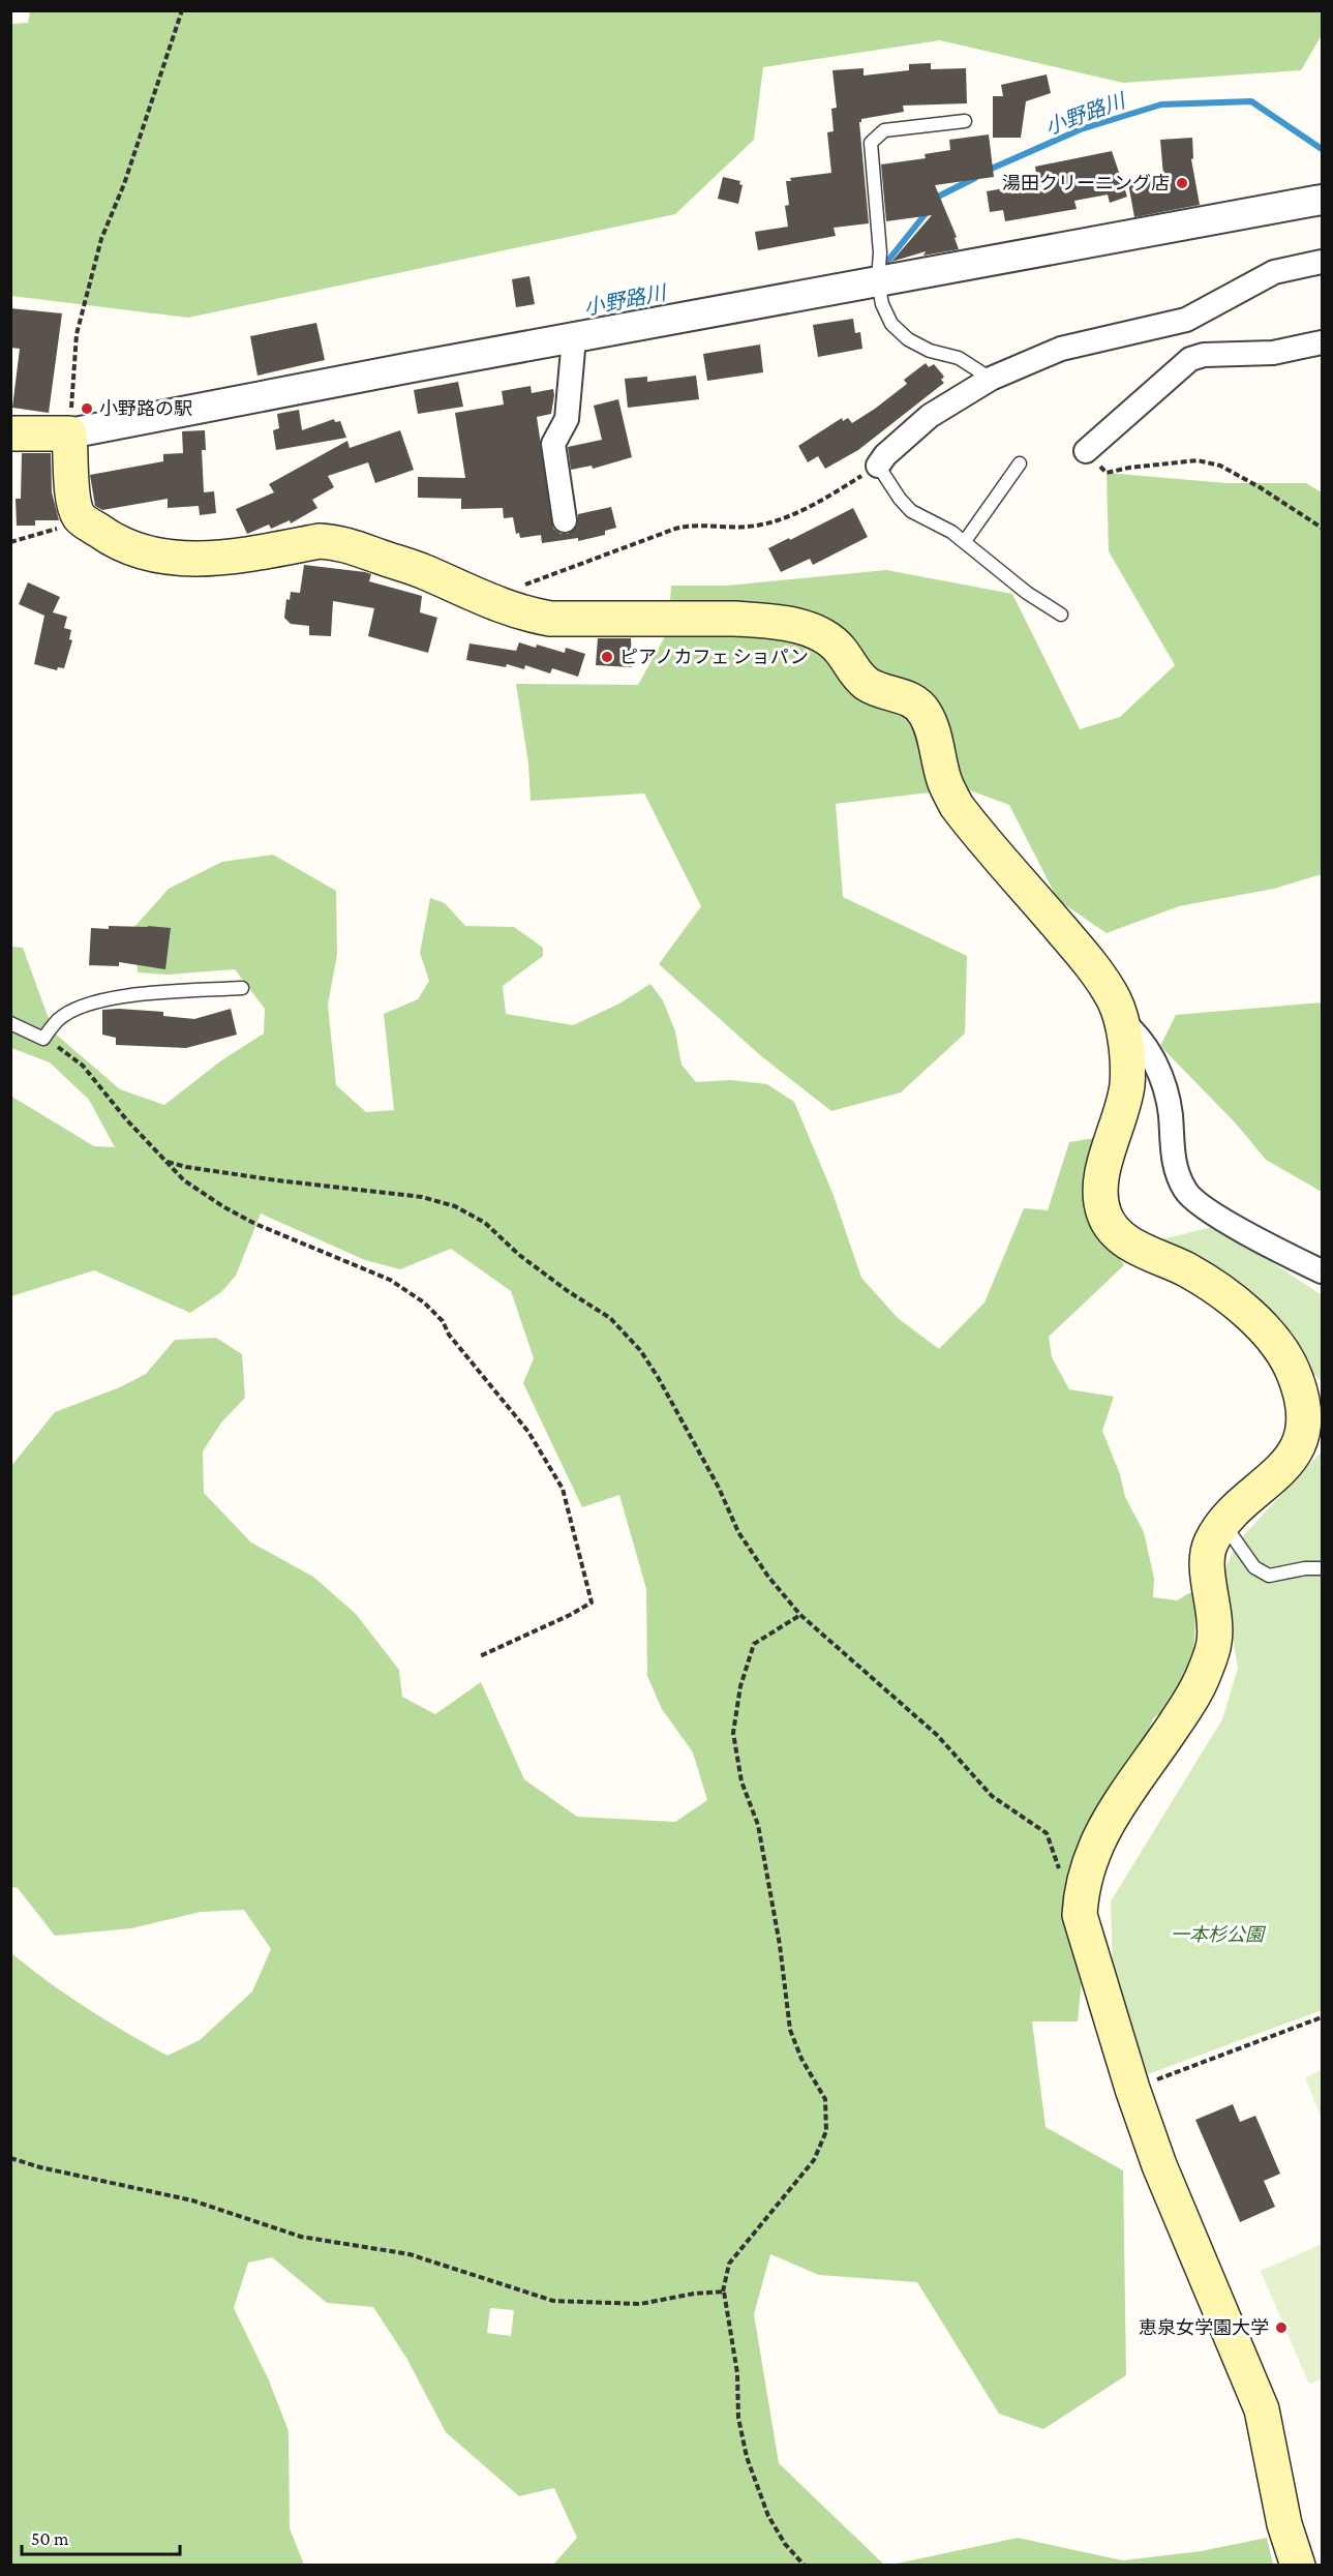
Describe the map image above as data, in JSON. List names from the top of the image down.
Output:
{
  "water": ["小野路川"],
  "parks": ["一本杉公園"],
  "places": [
    "湯田クリーニング店",
    "小野路の駅",
    "ピアノカフェ ショパン",
    "恵泉女学園大学"
  ],
  "scale_bar": "50 m"
}
